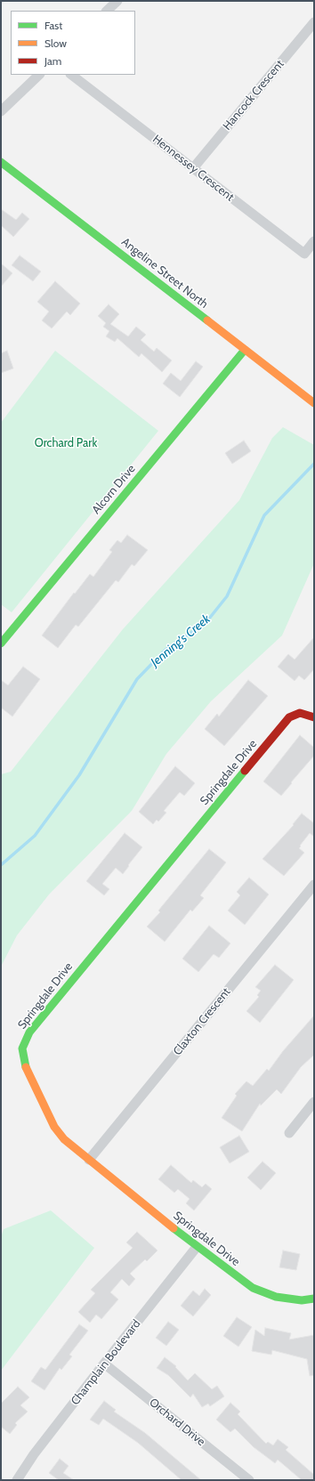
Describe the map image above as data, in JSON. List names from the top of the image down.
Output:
{
  "streets": {
    "street": [
      "Hancock Crescent",
      "Hennessey Crescent",
      "Angeline Street North",
      "Alcorn Drive",
      "Springdale Drive",
      "Claxton Crescent",
      "Champlain Boulevard",
      "Orchard Drive"
    ]
  },
  "crossings": [
    ["Hancock Crescent", "Hennessey Crescent"],
    ["Angeline Street North", "Alcorn Drive"],
    ["Springdale Drive", "Claxton Crescent"],
    ["Springdale Drive", "Champlain Boulevard"],
    ["Champlain Boulevard", "Orchard Drive"]
  ],
  "water": ["Jenning's Creek"],
  "parks": ["Orchard Park"],
  "legend": ["Fast", "Slow", "Jam"]
}
